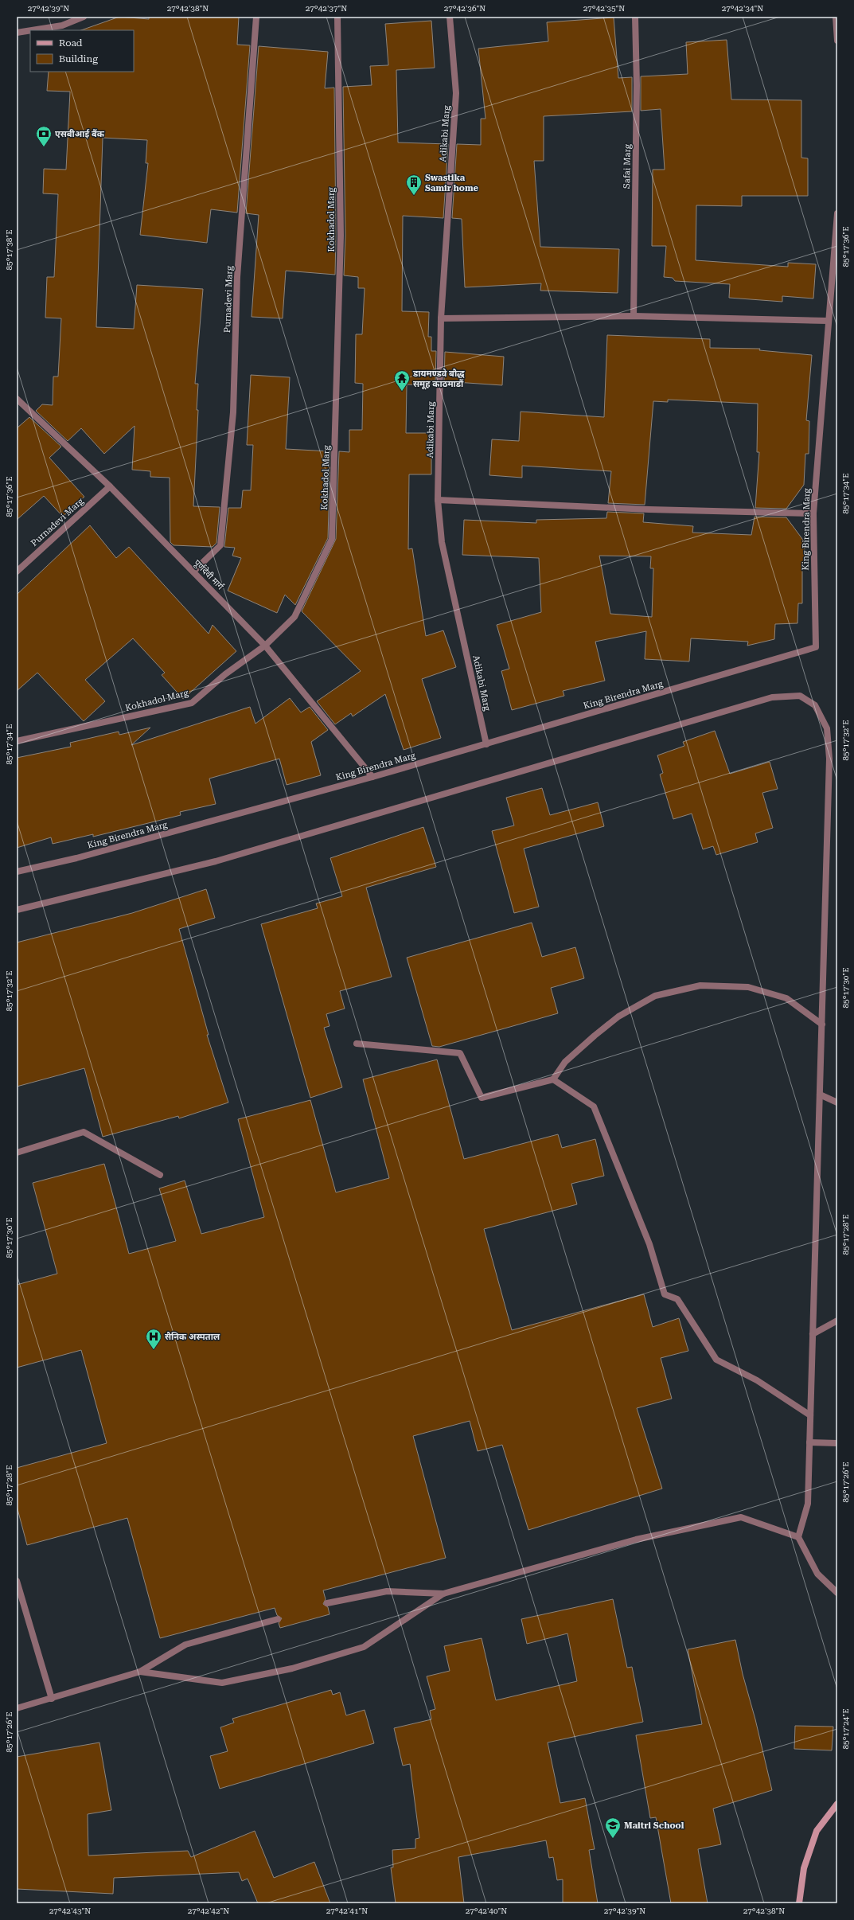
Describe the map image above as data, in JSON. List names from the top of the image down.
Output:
{
  "streets": {
    "street": [
      "Adikabi Marg",
      "Safai Marg",
      "Kokhadol Marg",
      "Purnadevi Marg",
      "King Birendra Marg",
      "पूर्णदेवी मार्ग"
    ]
  },
  "crossings": [
    ["Adikabi Marg", "King Birendra Marg"],
    ["Kokhadol Marg", "पूर्णदेवी मार्ग"],
    ["Purnadevi Marg", "पूर्णदेवी मार्ग"],
    ["King Birendra Marg", "पूर्णदेवी मार्ग"]
  ],
  "places": {
    "bank": ["एसबीआई बैंक"],
    "building": ["Swastika Samir home"],
    "temple": ["डायमण्डवे बौद्ध समूह काठमाडौं"],
    "hospital": ["सैनिक अस्पताल"],
    "school or university": ["Maitri School"]
  },
  "legend": ["Road", "Building"],
  "coordinates": [
    "27°42'39\"N",
    "27°42'38\"N",
    "27°42'37\"N",
    "27°42'36\"N",
    "27°42'35\"N",
    "27°42'34\"N",
    "85°17'36\"E",
    "85°17'38\"E",
    "85°17'34\"E",
    "85°17'32\"E",
    "85°17'30\"E",
    "85°17'28\"E",
    "85°17'26\"E",
    "85°17'24\"E",
    "27°42'43\"N",
    "27°42'42\"N",
    "27°42'41\"N",
    "27°42'40\"N"
  ]
}
